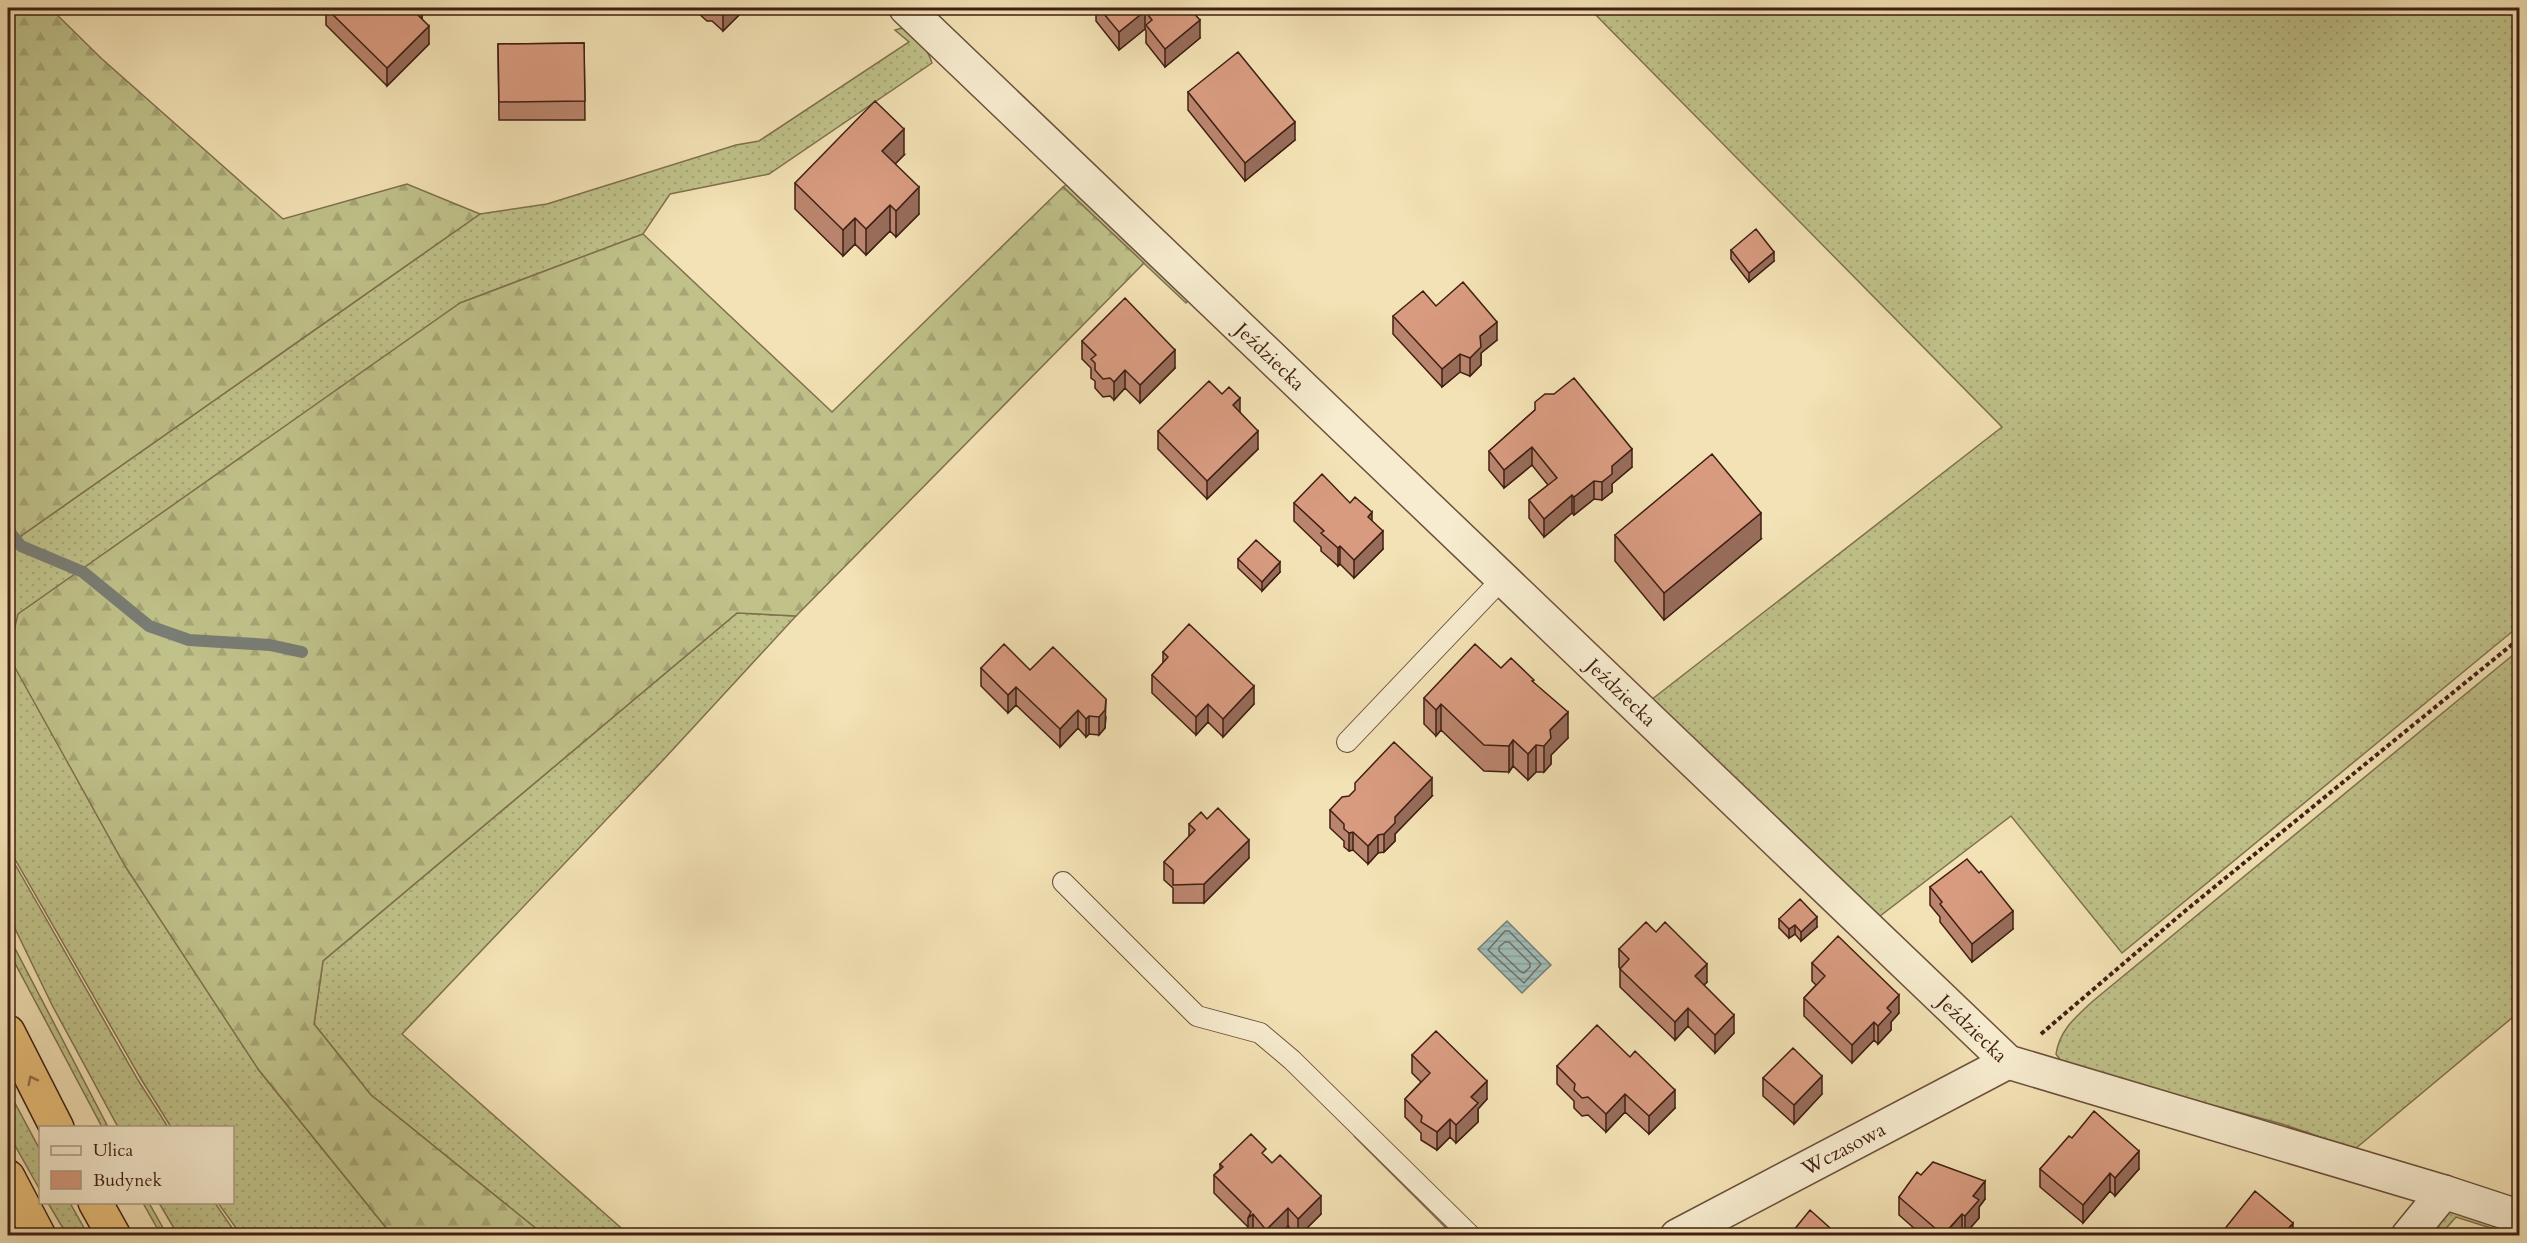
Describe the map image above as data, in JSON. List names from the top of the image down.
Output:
{
  "streets": {
    "street": ["Jeździecka", "Wczasowa"]
  },
  "crossings": [
    ["Jeździecka", "Wczasowa"]
  ],
  "legend": ["Ulica", "Budynek"]
}
